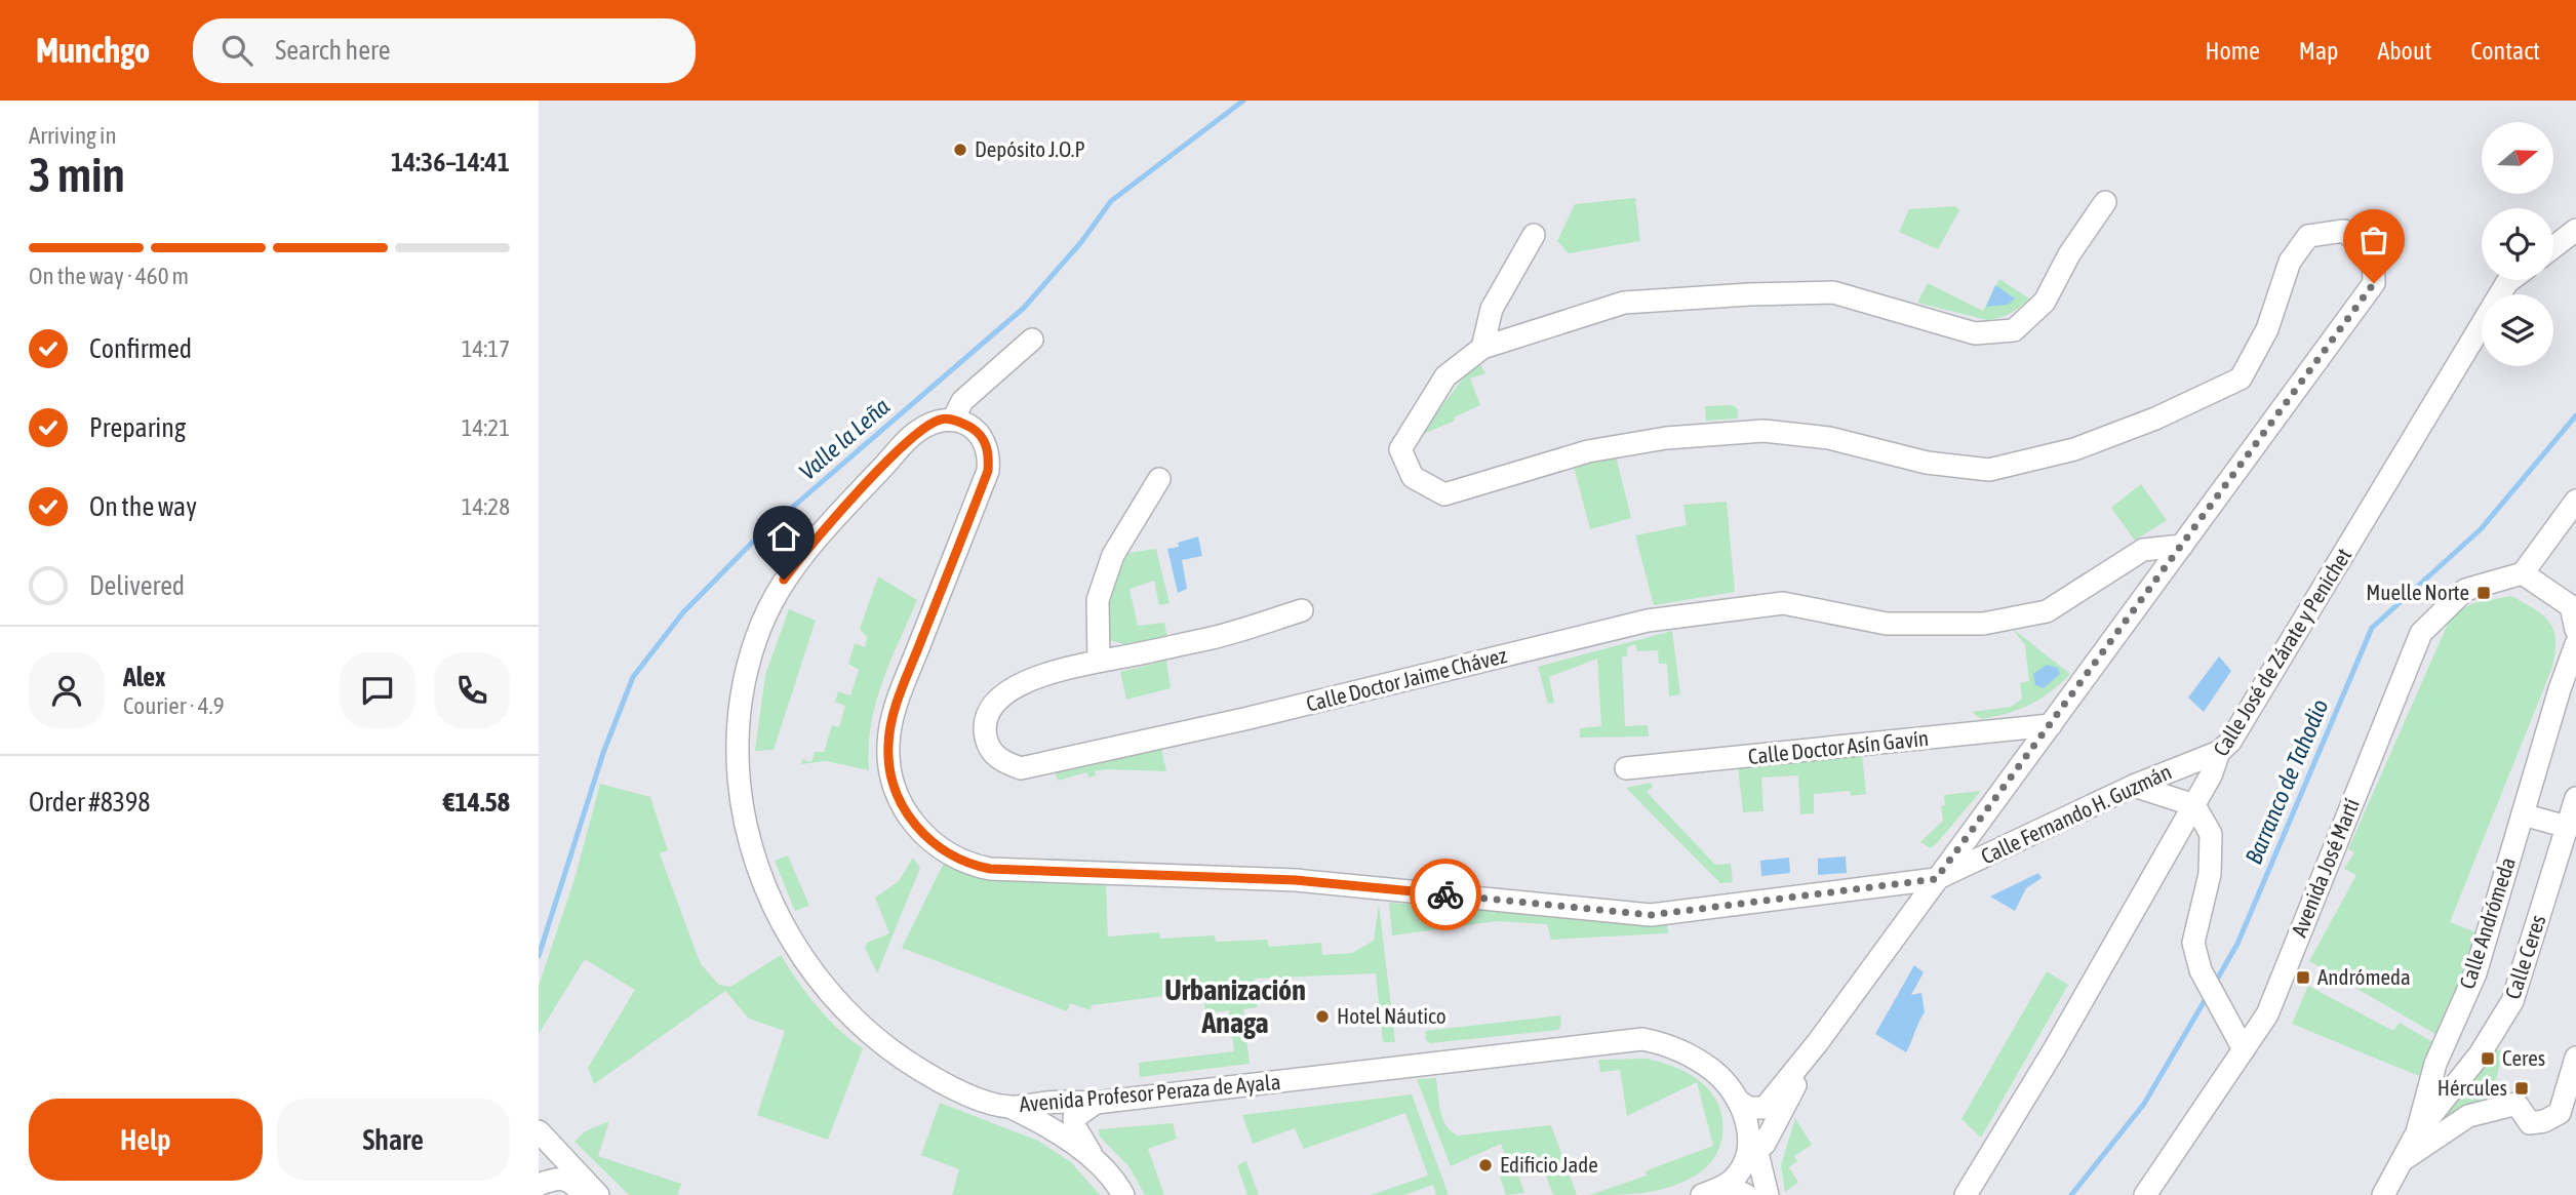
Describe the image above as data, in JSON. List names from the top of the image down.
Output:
{
  "streets": {
    "street": [
      "Calle José de Zárate y Penichet",
      "Calle Doctor Jaime Chávez",
      "Calle Doctor Asín Gavín",
      "Calle Fernando H. Guzmán",
      "Avenida José Martí",
      "Calle Andrómeda",
      "Calle Ceres",
      "Avenida Profesor Peraza de Ayala"
    ]
  },
  "crossings": [
    ["Calle José de Zárate y Penichet", "Calle Fernando H. Guzmán"],
    ["Calle Fernando H. Guzmán", "Avenida Profesor Peraza de Ayala"],
    ["Calle Andrómeda", "Calle Ceres"]
  ],
  "districts": ["Urbanización Anaga"],
  "water": ["Valle la Leña", "Barranco de Tahodio"],
  "places": {
    "other": ["Depósito J.O.P", "Hotel Náutico", "Edificio Jade"],
    "transit": [
      "Muelle Norte",
      "Andrómeda",
      "Ceres",
      "Hércules"
    ]
  },
  "north": "right",
  "page": {
    "header": "Munchgo",
    "search": "Search here",
    "nav": [
      "Home",
      "Map",
      "About",
      "Contact"
    ],
    "heading": ["3 min", "Arriving in", "14:36–14:41"],
    "panel": [
      "Alex",
      "Courier · 4.9",
      "Order #8398",
      "€14.58"
    ],
    "bar": "On the way · 460 m",
    "list": [
      ["Confirmed", "14:17"],
      ["Preparing", "14:21"],
      ["On the way", "14:28"],
      "Delivered"
    ],
    "buttons": ["Help", "Share"]
  }
}
